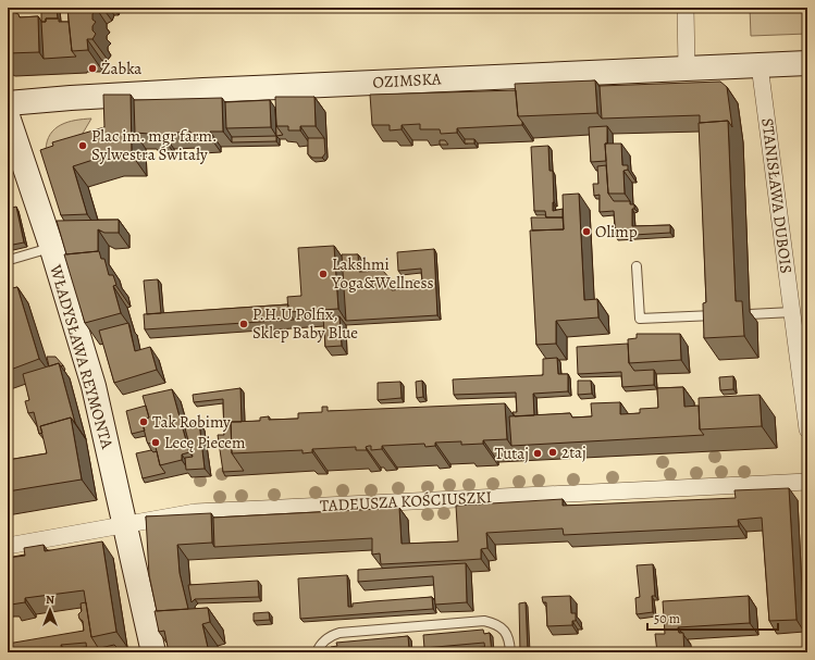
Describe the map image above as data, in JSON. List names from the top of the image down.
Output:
{
  "streets": {
    "main road": ["OZIMSKA", "WŁADYSŁAWA REYMONTA"],
    "street": ["STANISŁAWA DUBOIS", "TADEUSZA KOŚCIUSZKI"]
  },
  "crossings": [
    ["OZIMSKA", "STANISŁAWA DUBOIS"],
    ["WŁADYSŁAWA REYMONTA", "TADEUSZA KOŚCIUSZKI"]
  ],
  "places": [
    "Żabka",
    "Plac im. mgr farm. Sylwestra Świtały",
    "Olimp",
    "Lakshmi Yoga&Wellness",
    "P.H.U Polfix, Sklep Baby Blue",
    "Tak Robimy",
    "Lecę Piecem",
    "2taj",
    "Tutaj"
  ],
  "scale_bar": "50 m",
  "north": "top"
}
